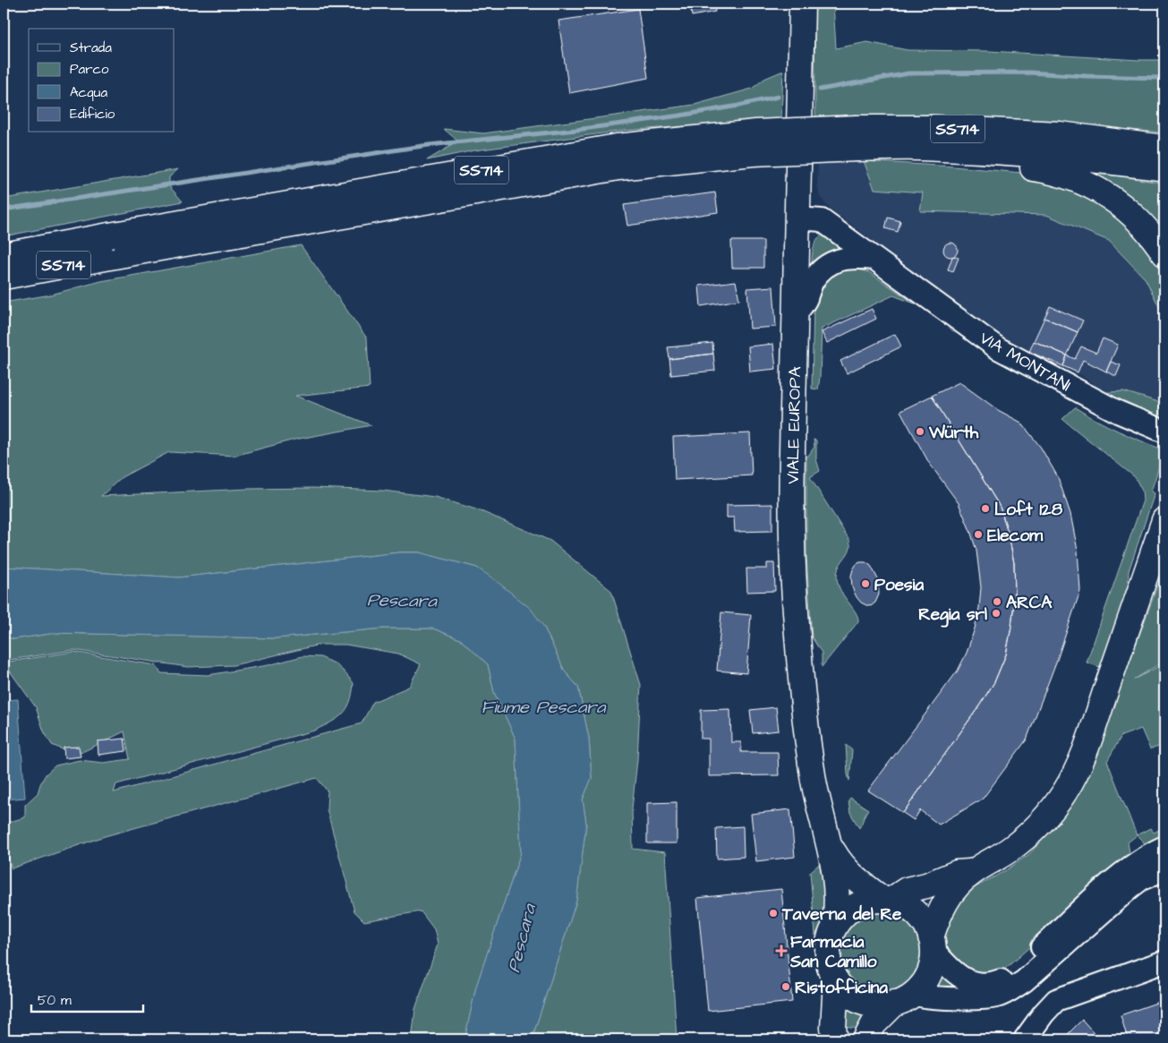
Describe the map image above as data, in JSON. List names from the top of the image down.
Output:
{
  "streets": {
    "main road": ["SS714", "VIALE EUROPA"],
    "street": ["VIA MONTANI"]
  },
  "crossings": [
    ["VIA MONTANI", "VIALE EUROPA"]
  ],
  "water": ["Pescara", "Fiume Pescara"],
  "places": {
    "other": [
      "Würth",
      "Loft 128",
      "Elecom",
      "Poesia",
      "ARCA",
      "Regia srl",
      "Taverna del Re",
      "Ristofficina"
    ],
    "health": ["Farmacia San Camillo"]
  },
  "legend": [
    "Strada",
    "Parco",
    "Acqua",
    "Edificio"
  ],
  "scale_bar": "50 m"
}
